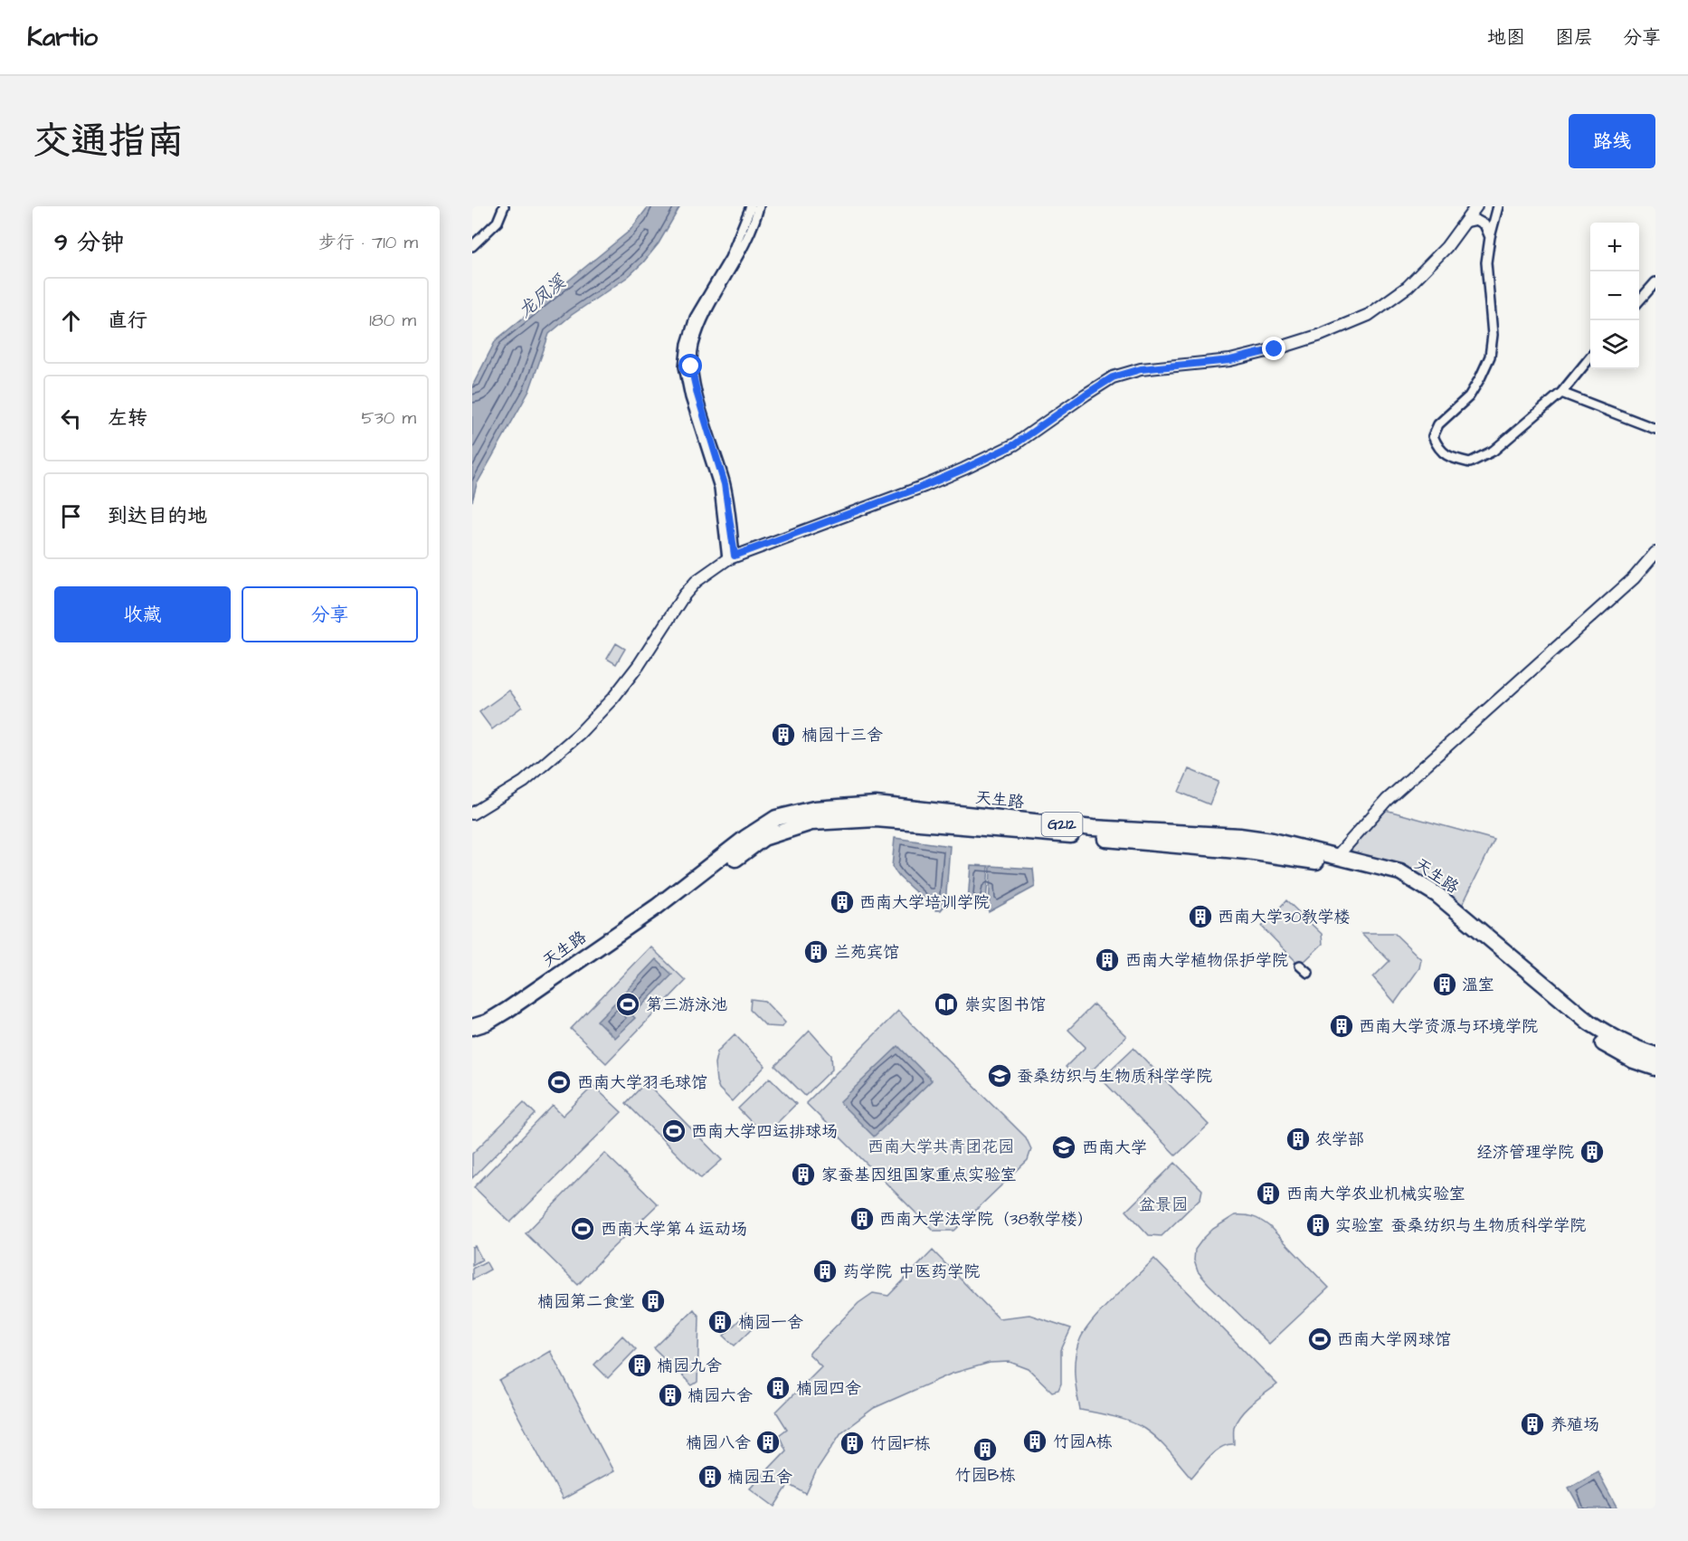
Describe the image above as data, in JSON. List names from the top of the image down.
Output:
{
  "streets": {
    "highway": ["天生路", "G212"]
  },
  "water": ["龙凤溪"],
  "parks": ["西南大学共青团花园", "盆景园"],
  "places": {
    "building": [
      "楠园十三舍",
      "西南大学培训学院",
      "西南大学30教学楼",
      "兰苑宾馆",
      "西南大学植物保护学院",
      "温室",
      "西南大学资源与环境学院",
      "农学部",
      "经济管理学院",
      "家蚕基因组国家重点实验室",
      "西南大学农业机械实验室",
      "西南大学法学院（38教学楼）",
      "实验室 蚕桑纺织与生物质科学学院",
      "药学院 中医药学院",
      "楠园第二食堂",
      "楠园一舍",
      "楠园九舍",
      "楠园四舍",
      "楠园六舍",
      "养殖场",
      "竹园A栋",
      "楠园八舍",
      "竹园F栋",
      "竹园B栋",
      "楠园五舍"
    ],
    "sports": [
      "第三游泳池",
      "西南大学羽毛球馆",
      "西南大学四运排球场",
      "西南大学第４运动场",
      "西南大学网球馆"
    ],
    "library": ["崇实图书馆"],
    "school or university": ["蚕桑纺织与生物质科学学院", "西南大学"]
  },
  "page": {
    "header": "Kartio",
    "nav": ["地图", "图层", "分享"],
    "title": "交通指南",
    "buttons": [
      "路线",
      ["收藏", "分享"]
    ],
    "heading": ["9 分钟", "步行 · 710 m"],
    "map_buttons": ["+", "−"],
    "list": [
      ["直行", "180 m"],
      ["左转", "530 m"],
      "到达目的地"
    ]
  }
}
